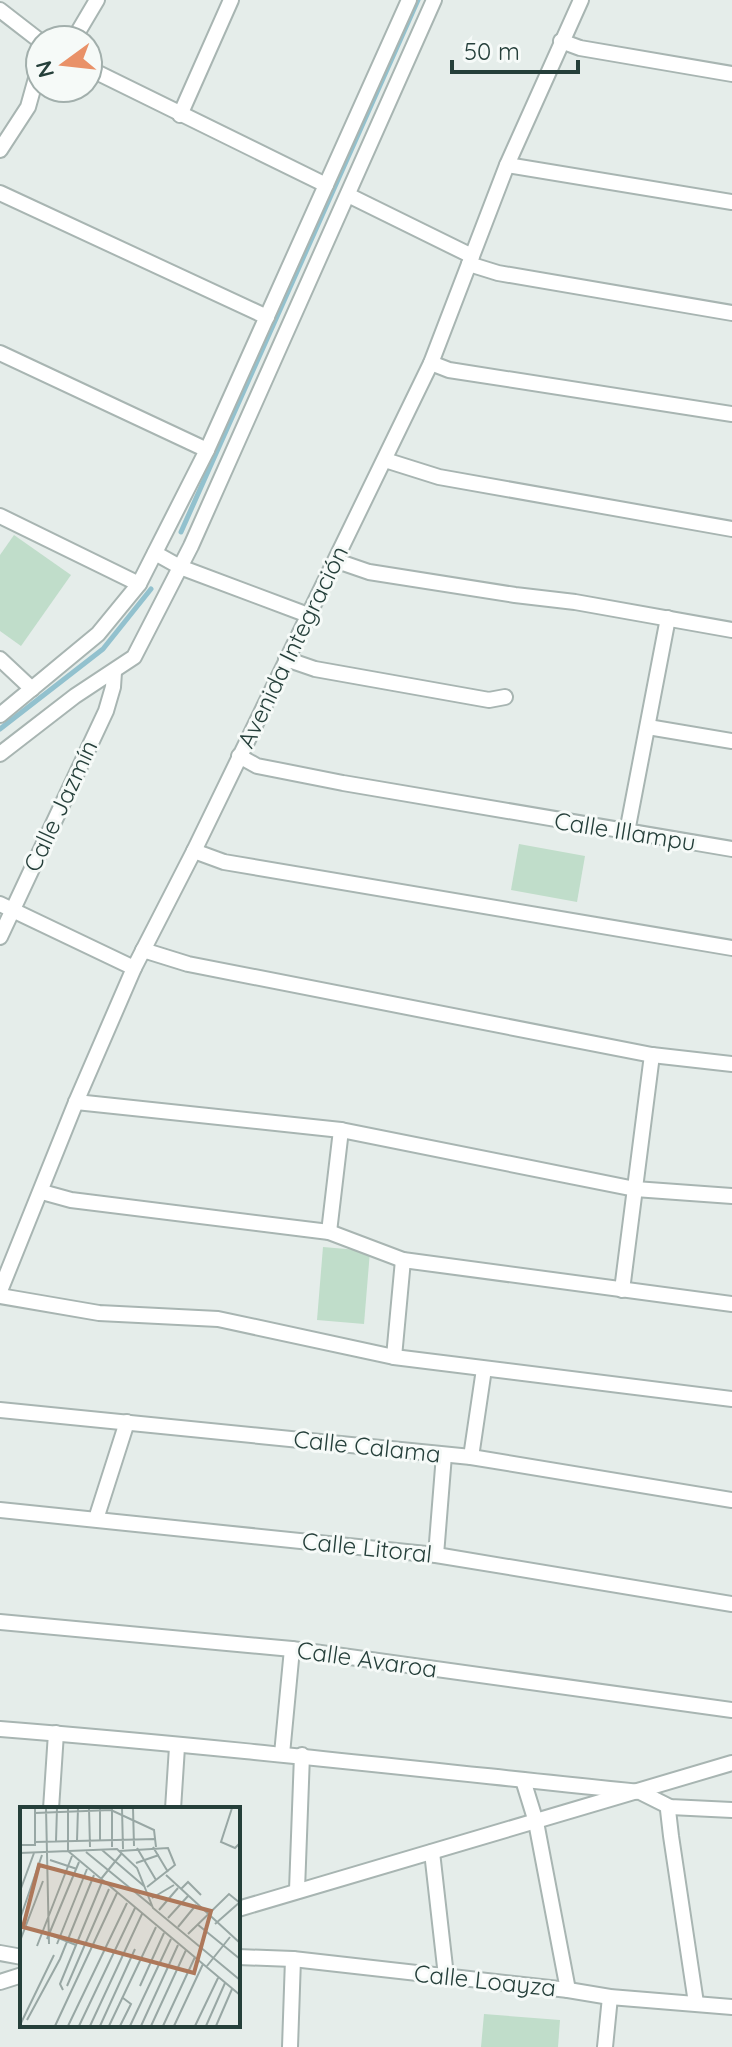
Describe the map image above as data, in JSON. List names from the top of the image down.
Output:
{
  "streets": {
    "street": [
      "Avenida Integración",
      "Calle Jazmín",
      "Calle Illampu",
      "Calle Calama",
      "Calle Litoral",
      "Calle Avaroa",
      "Calle Loayza"
    ]
  },
  "crossings": [
    ["Avenida Integración", "Calle Illampu"]
  ],
  "scale_bar": "50 m",
  "north": "left"
}
